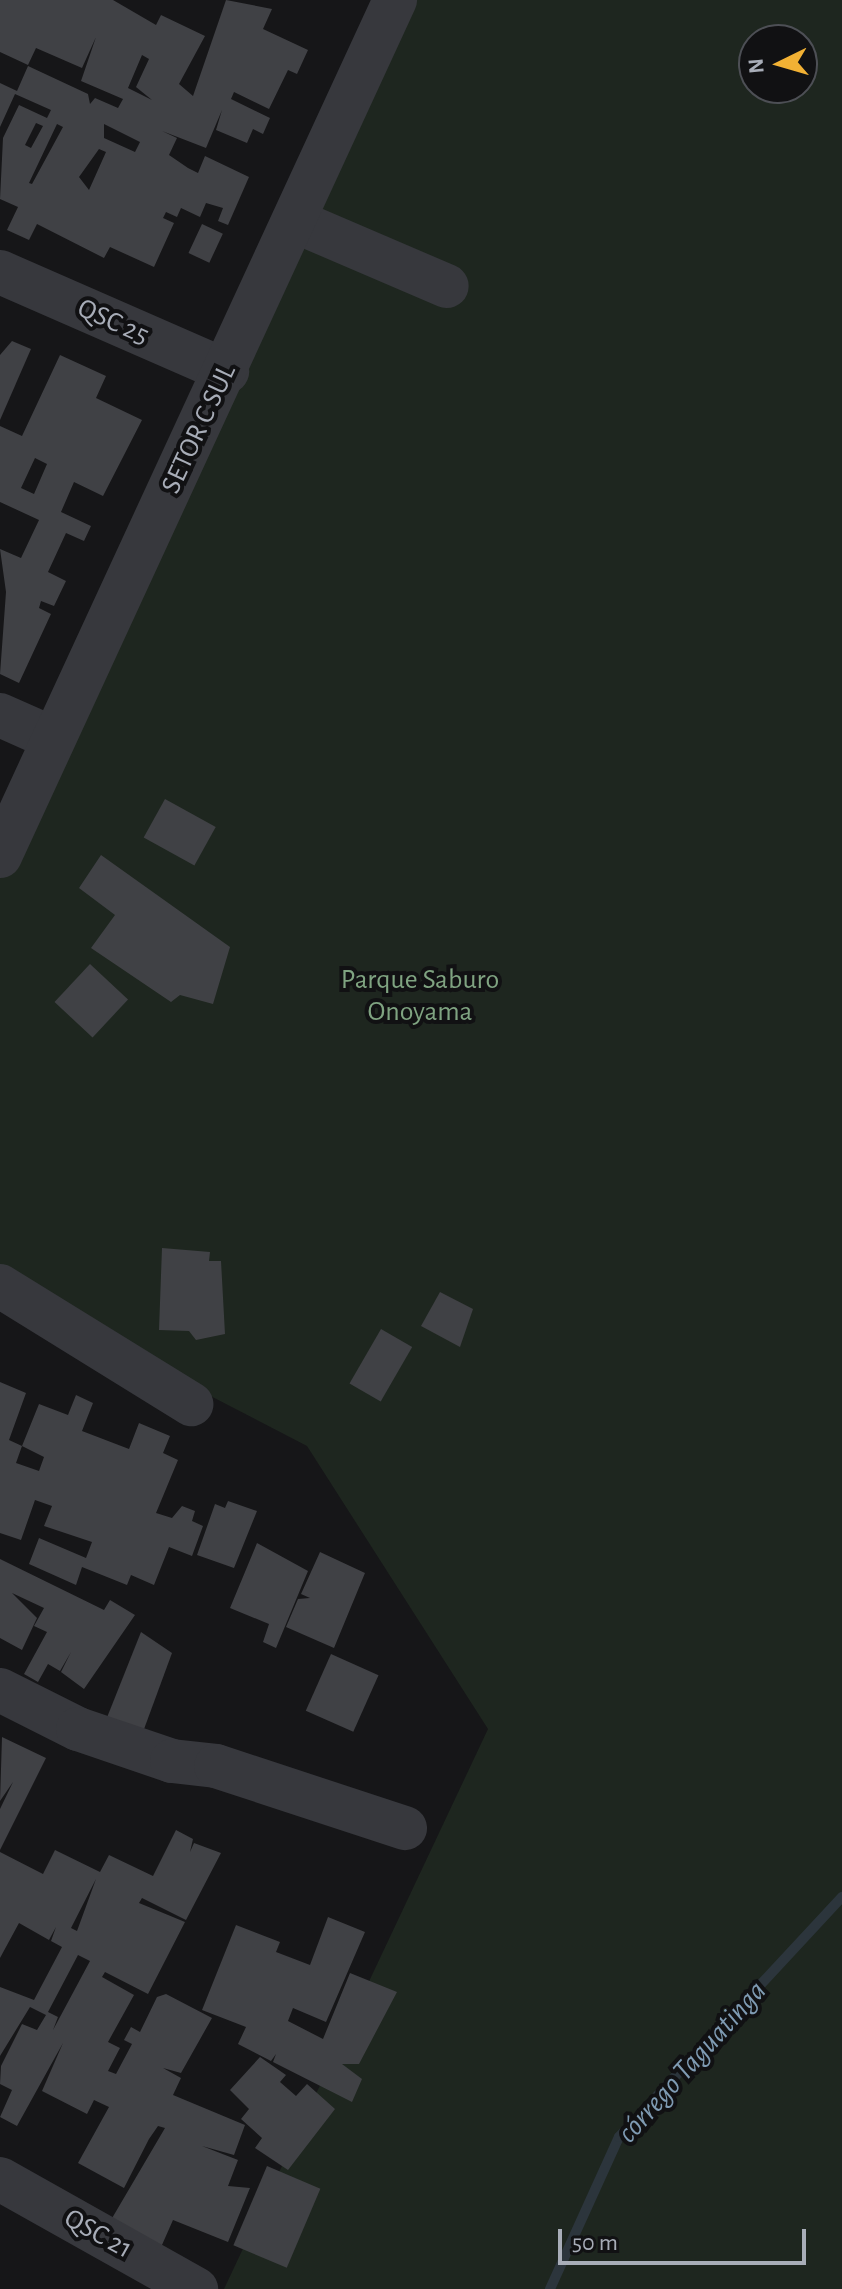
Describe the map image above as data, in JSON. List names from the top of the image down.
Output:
{
  "streets": {
    "street": ["QSC 25", "SETOR C SUL", "QSC 21"]
  },
  "crossings": [
    ["QSC 25", "SETOR C SUL"]
  ],
  "water": ["córrego Taguatinga"],
  "parks": ["Parque Saburo Onoyama"],
  "scale_bar": "50 m",
  "north": "left"
}
